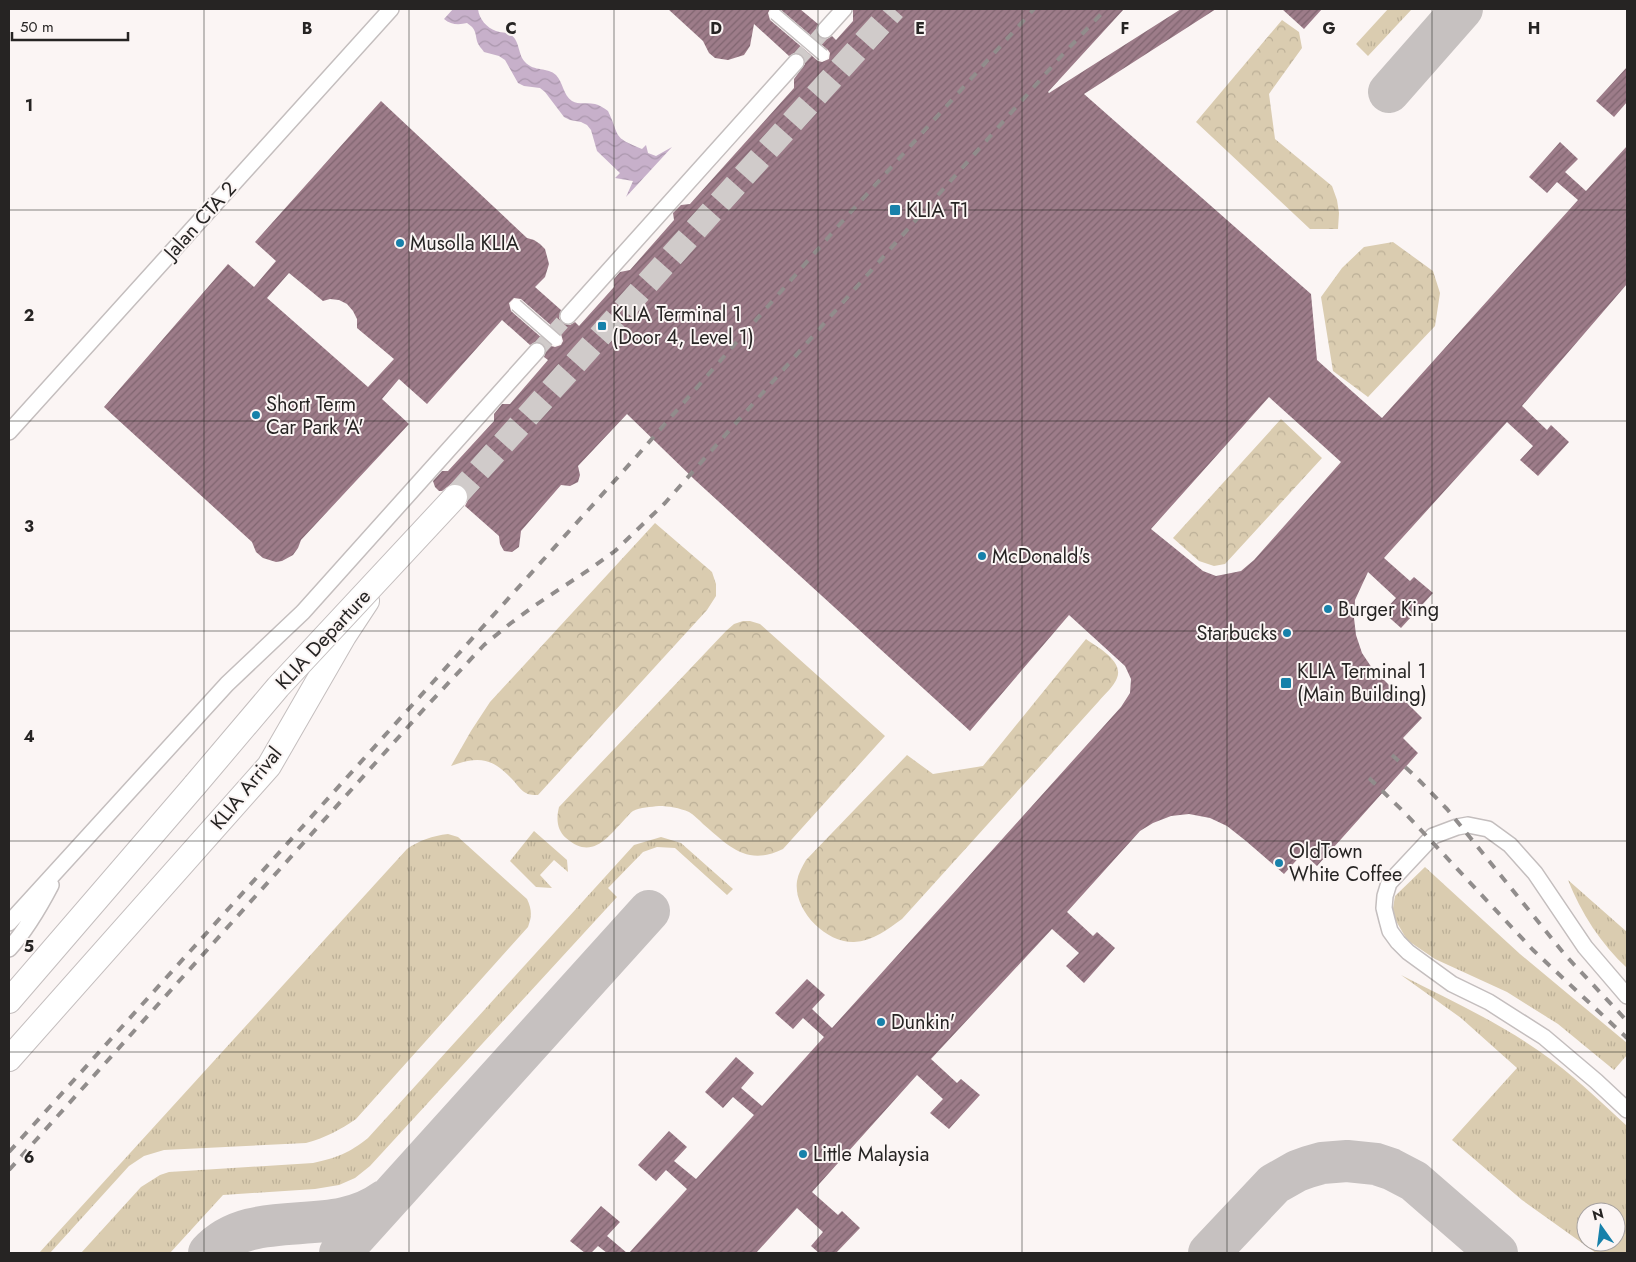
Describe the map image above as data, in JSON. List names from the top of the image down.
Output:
{
  "streets": {
    "main road": ["KLIA Departure", "KLIA Arrival"],
    "street": ["Jalan CTA 2"]
  },
  "crossings": [
    ["KLIA Departure", "KLIA Arrival"]
  ],
  "places": {
    "transit": ["KLIA T1", "KLIA Terminal 1 (Door 4, Level 1)", "KLIA Terminal 1 (Main Building)"],
    "other": [
      "Musolla KLIA",
      "Short Term Car Park 'A'",
      "McDonald's",
      "Burger King",
      "Starbucks",
      "OldTown White Coffee",
      "Dunkin'",
      "Little Malaysia"
    ]
  },
  "scale_bar": "50 m",
  "north": "top",
  "grid": {
    "columns": [
      "B",
      "C",
      "D",
      "E",
      "F",
      "G",
      "H"
    ],
    "rows": [
      "1",
      "2",
      "3",
      "4",
      "5",
      "6"
    ]
  }
}
